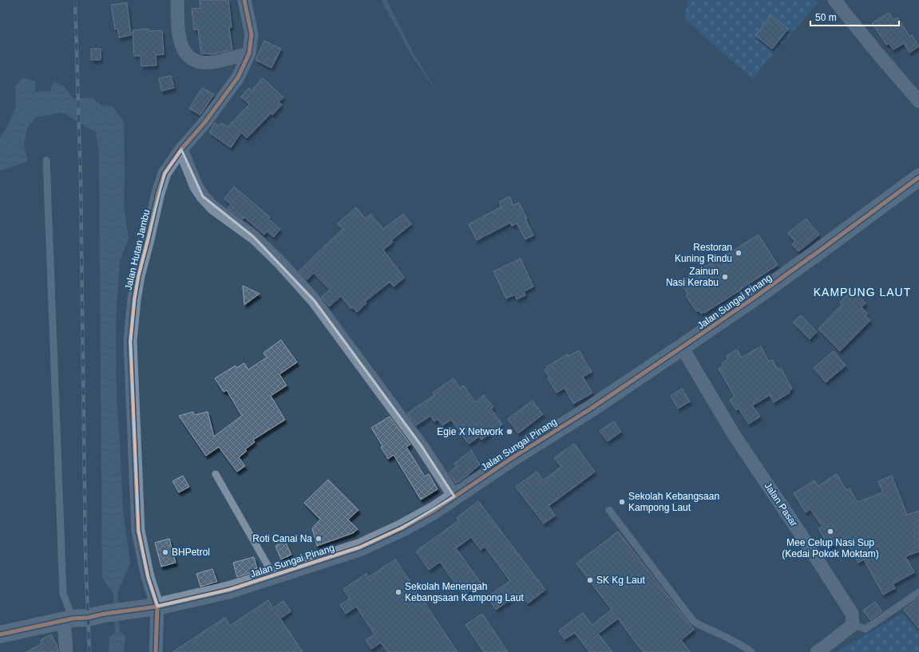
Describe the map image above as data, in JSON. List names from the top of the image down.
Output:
{
  "streets": {
    "street": ["Jalan Hutan Jambu", "Jalan Sungai Pinang", "Jalan Pasar"]
  },
  "crossings": [
    ["Jalan Hutan Jambu", "Jalan Sungai Pinang"],
    ["Jalan Sungai Pinang", "Jalan Pasar"]
  ],
  "districts": ["KAMPUNG LAUT"],
  "places": [
    "Restoran Kuning Rindu",
    "Zainun Nasi Kerabu",
    "Egie X Network",
    "Sekolah Kebangsaan Kampong Laut",
    "Mee Celup Nasi Sup (Kedai Pokok Moktam)",
    "Roti Canai Na",
    "BHPetrol",
    "SK Kg Laut",
    "Sekolah Menengah Kebangsaan Kampong Laut"
  ],
  "scale_bar": "50 m"
}
